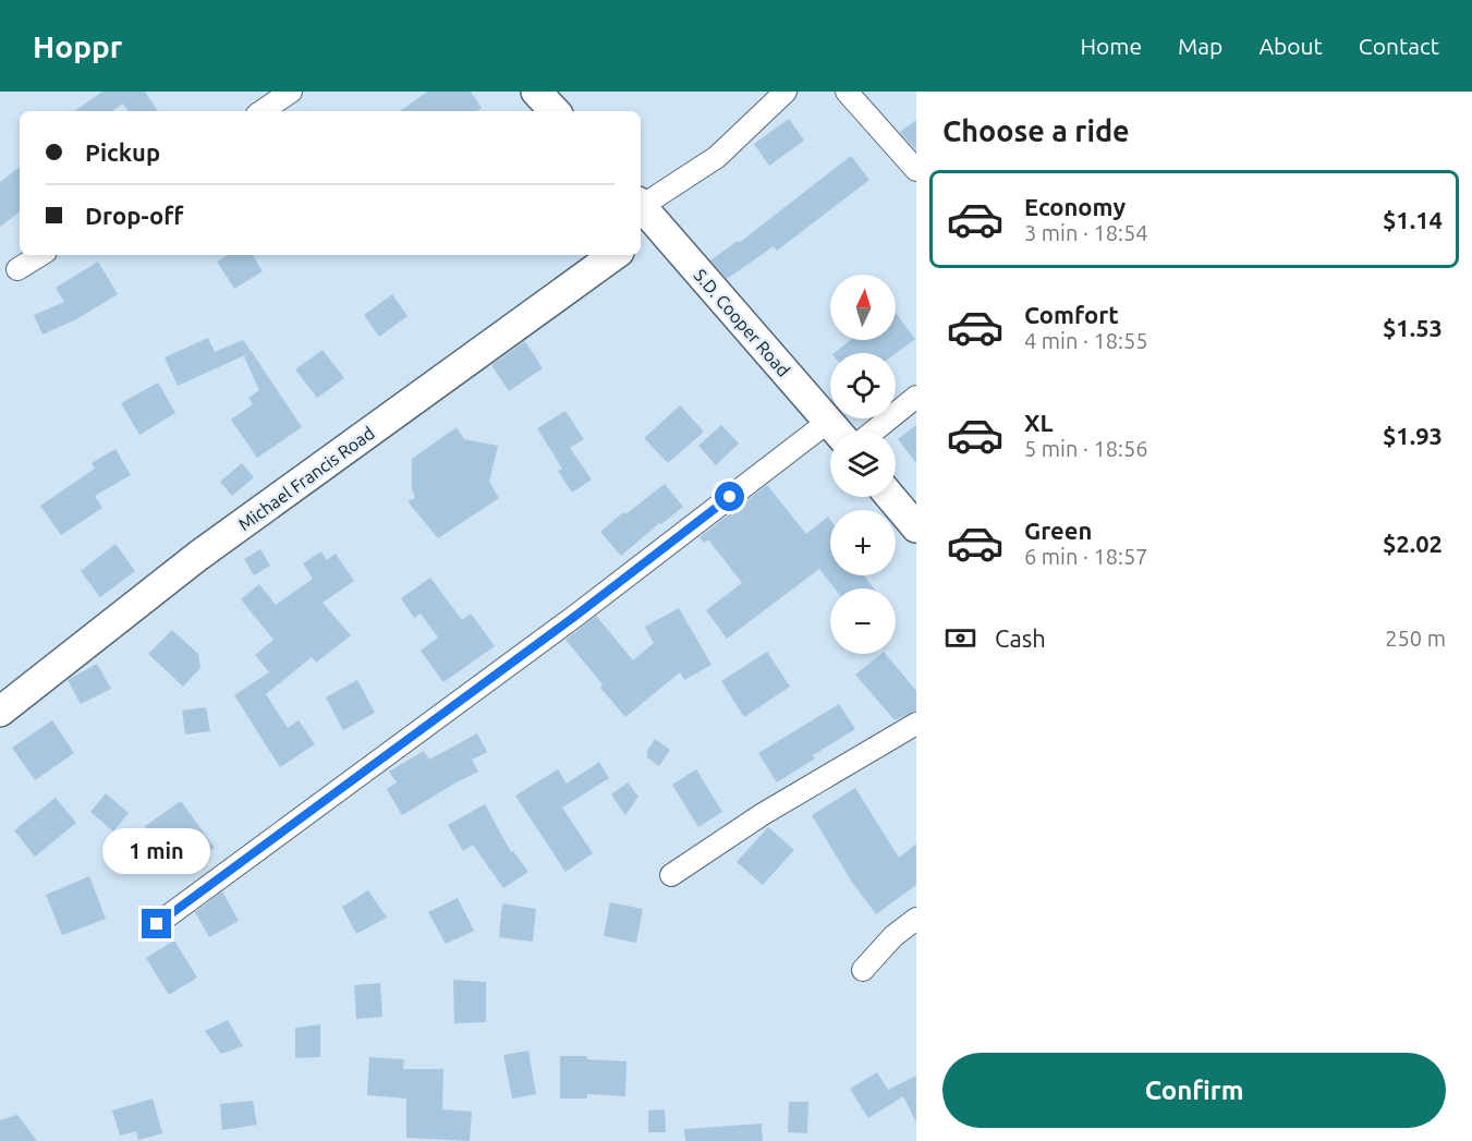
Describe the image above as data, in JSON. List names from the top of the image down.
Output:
{
  "streets": {
    "street": ["S.D. Cooper Road", "Michael Francis Road"]
  },
  "north": "top",
  "page": {
    "header": "Hoppr",
    "nav": [
      "Home",
      "Map",
      "About",
      "Contact"
    ],
    "heading": "Choose a ride",
    "banner": ["Pickup", "Drop-off"],
    "list": [
      {
        "name": "Economy",
        "note": "3 min · 18:54",
        "value": "$1.14"
      },
      {
        "name": "Comfort",
        "note": "4 min · 18:55",
        "value": "$1.53"
      },
      {
        "name": "XL",
        "note": "5 min · 18:56",
        "value": "$1.93"
      },
      {
        "name": "Green",
        "note": "6 min · 18:57",
        "value": "$2.02"
      }
    ],
    "map_buttons": ["+", "−"],
    "pay": ["Cash", "250 m"],
    "bubble": "1 min",
    "buttons": "Confirm"
  }
}
